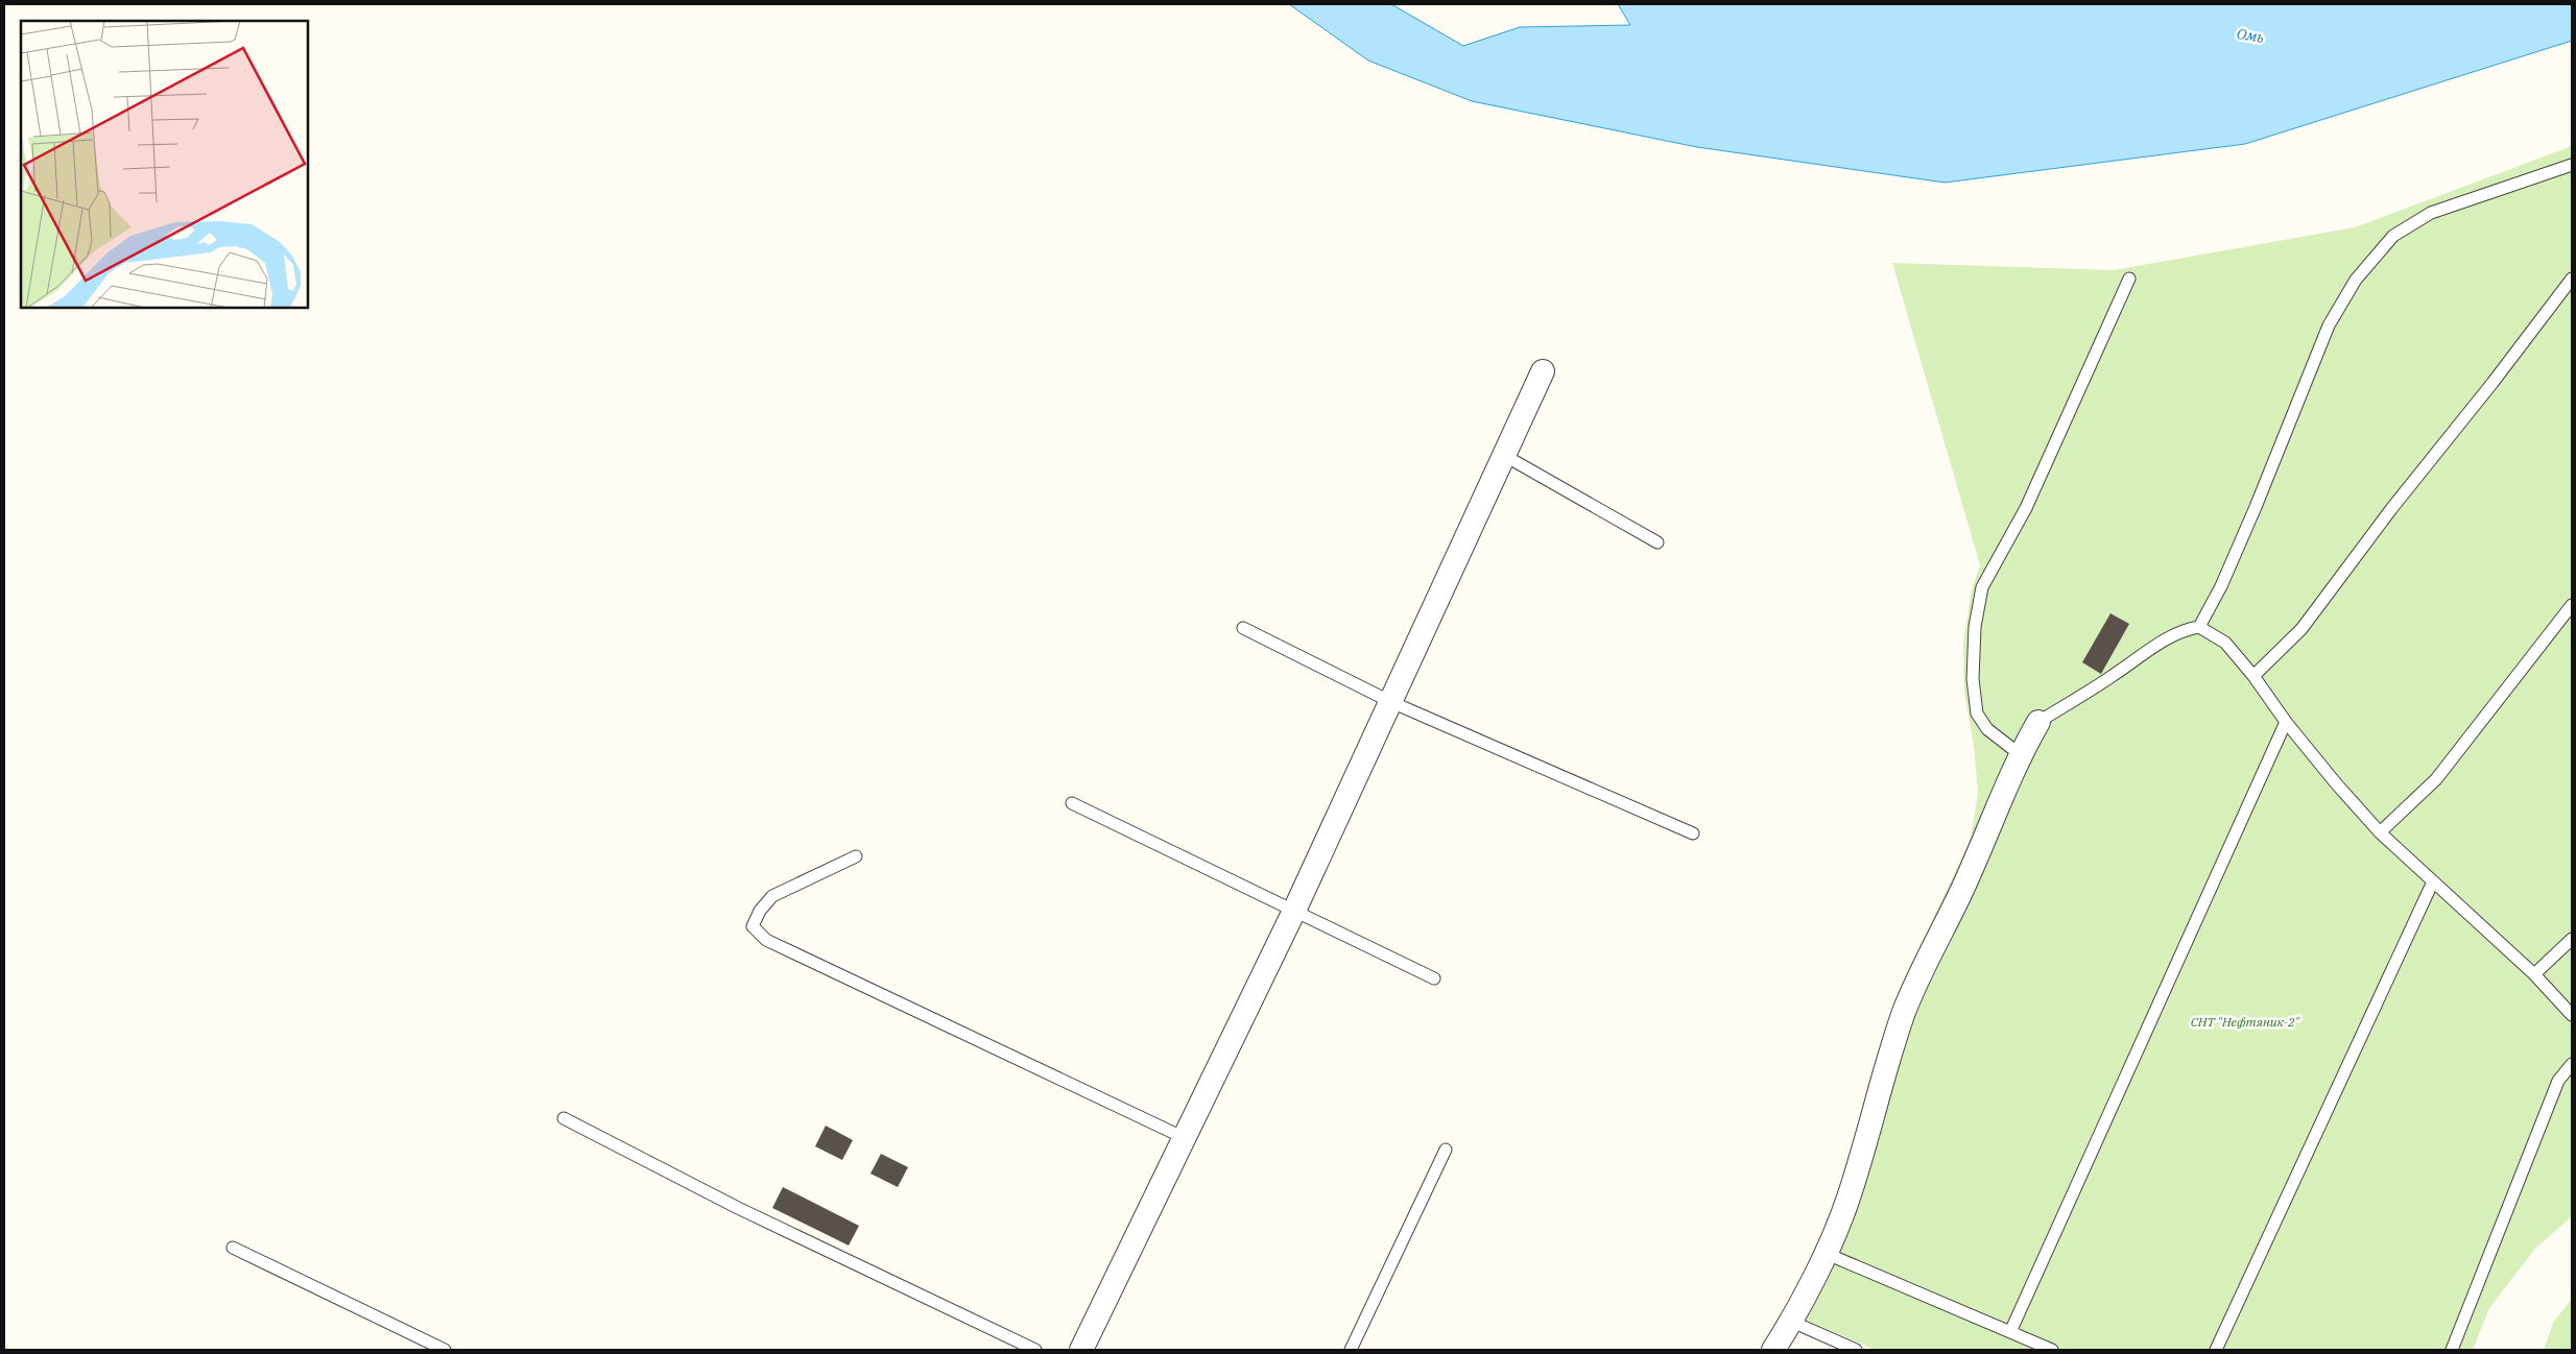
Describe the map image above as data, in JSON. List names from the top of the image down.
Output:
{
  "water": ["Омь"],
  "parks": ["СНТ \"Нефтяник-2\""]
}
